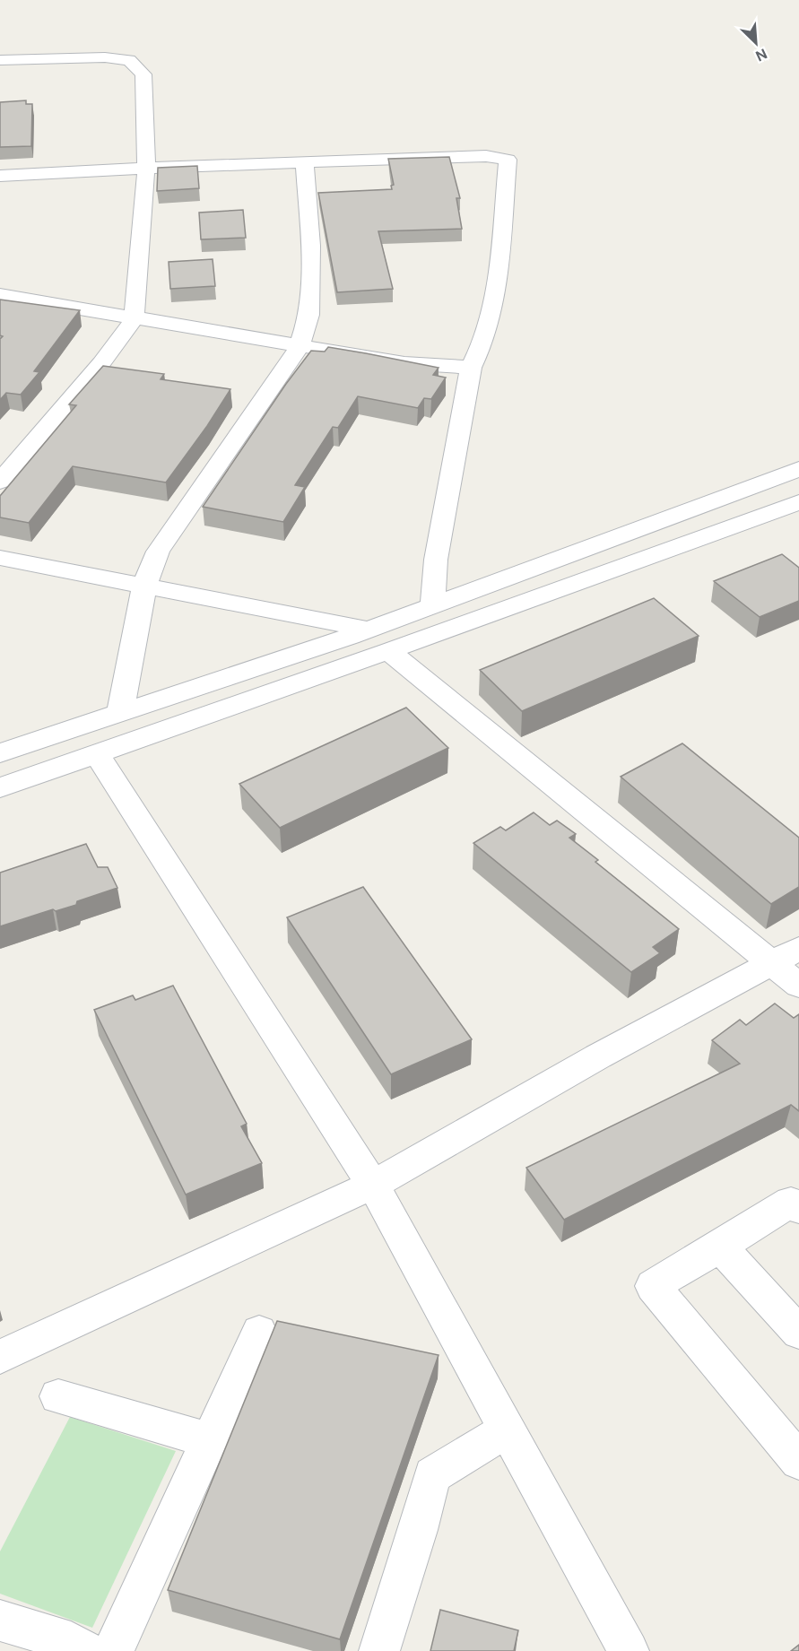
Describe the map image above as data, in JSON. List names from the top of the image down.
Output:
{
  "north": "bottom right"
}
